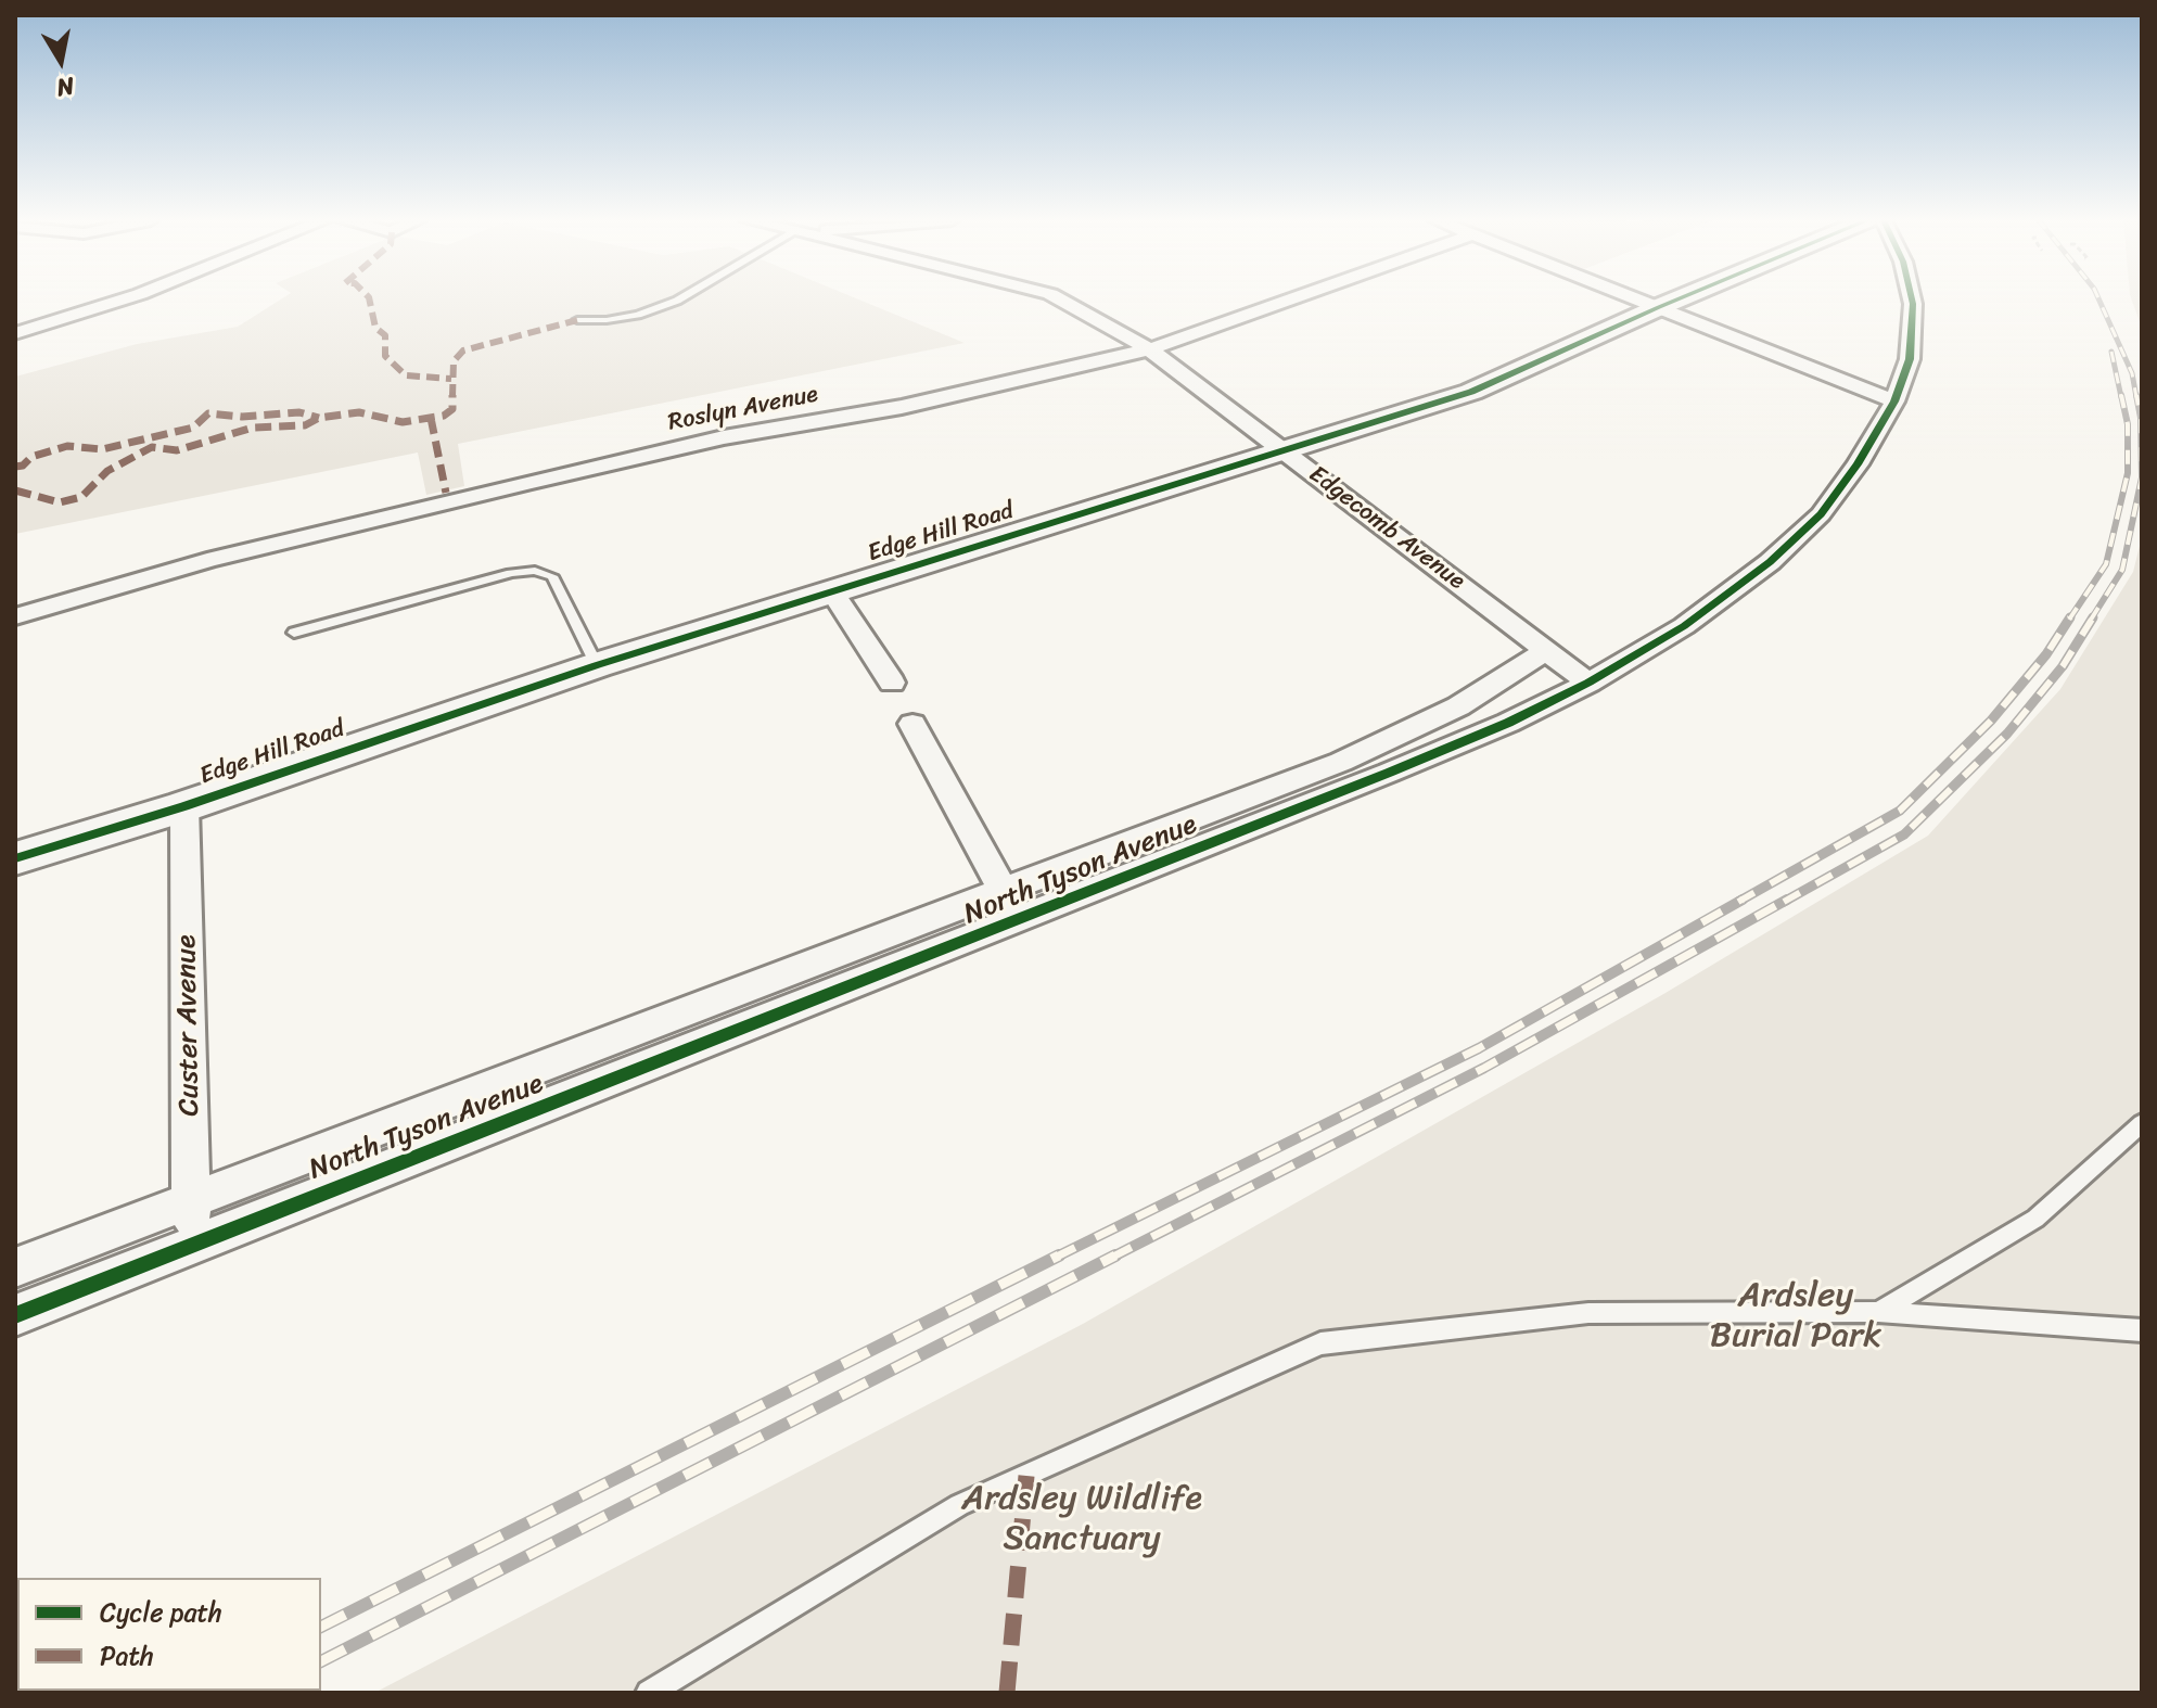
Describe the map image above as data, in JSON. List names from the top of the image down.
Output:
{
  "streets": {
    "street": [
      "Roslyn Avenue",
      "Edgecomb Avenue",
      "Edge Hill Road",
      "North Tyson Avenue",
      "Custer Avenue"
    ]
  },
  "crossings": [
    ["Roslyn Avenue", "Edgecomb Avenue"],
    ["Edgecomb Avenue", "Edge Hill Road"],
    ["Edgecomb Avenue", "North Tyson Avenue"],
    ["Edge Hill Road", "Custer Avenue"],
    ["North Tyson Avenue", "Custer Avenue"]
  ],
  "parks": ["Ardsley Burial Park", "Ardsley Wildlife Sanctuary"],
  "legend": ["Cycle path", "Path"],
  "north": "bottom"
}
